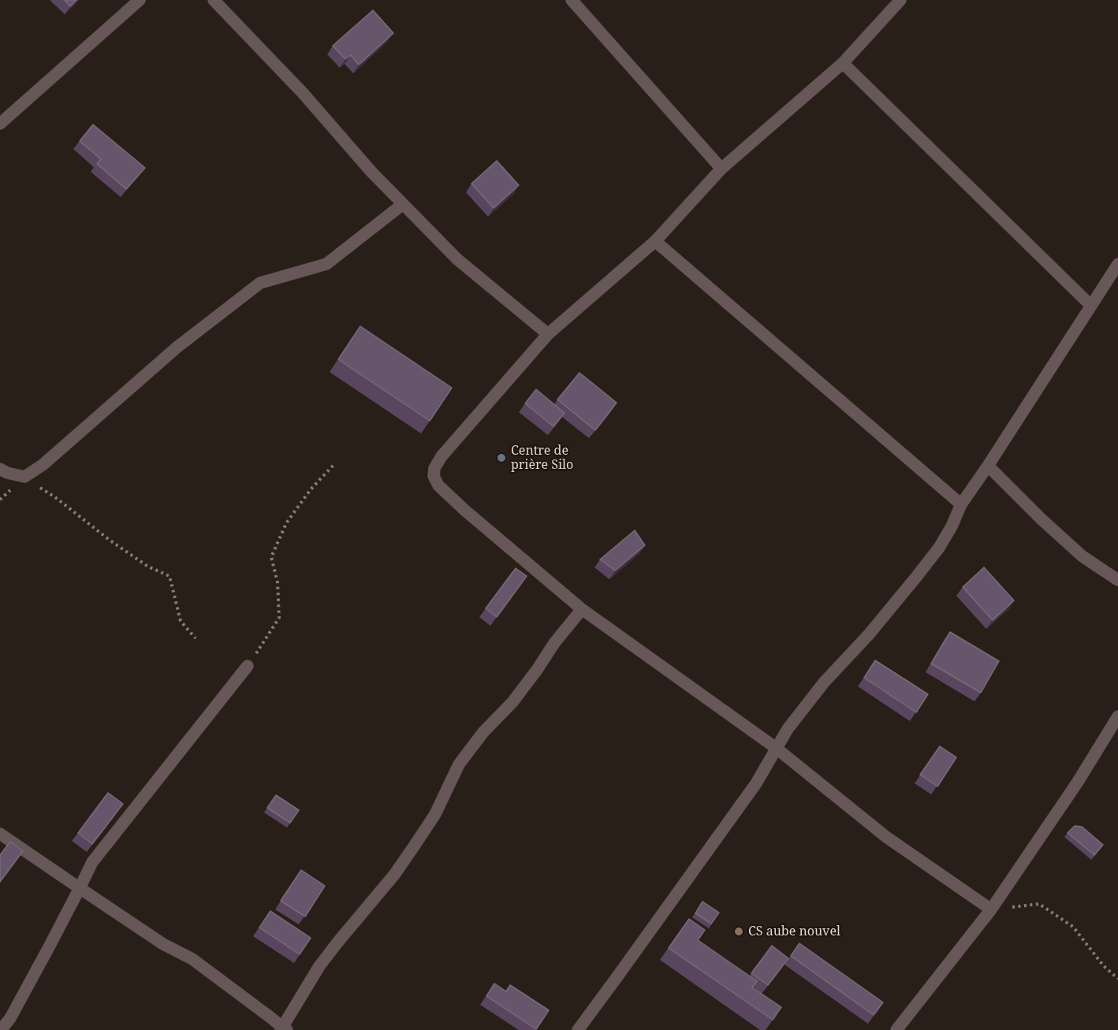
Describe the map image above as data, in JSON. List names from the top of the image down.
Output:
{
  "places": ["Centre de prière Silo", "CS aube nouvel"]
}
